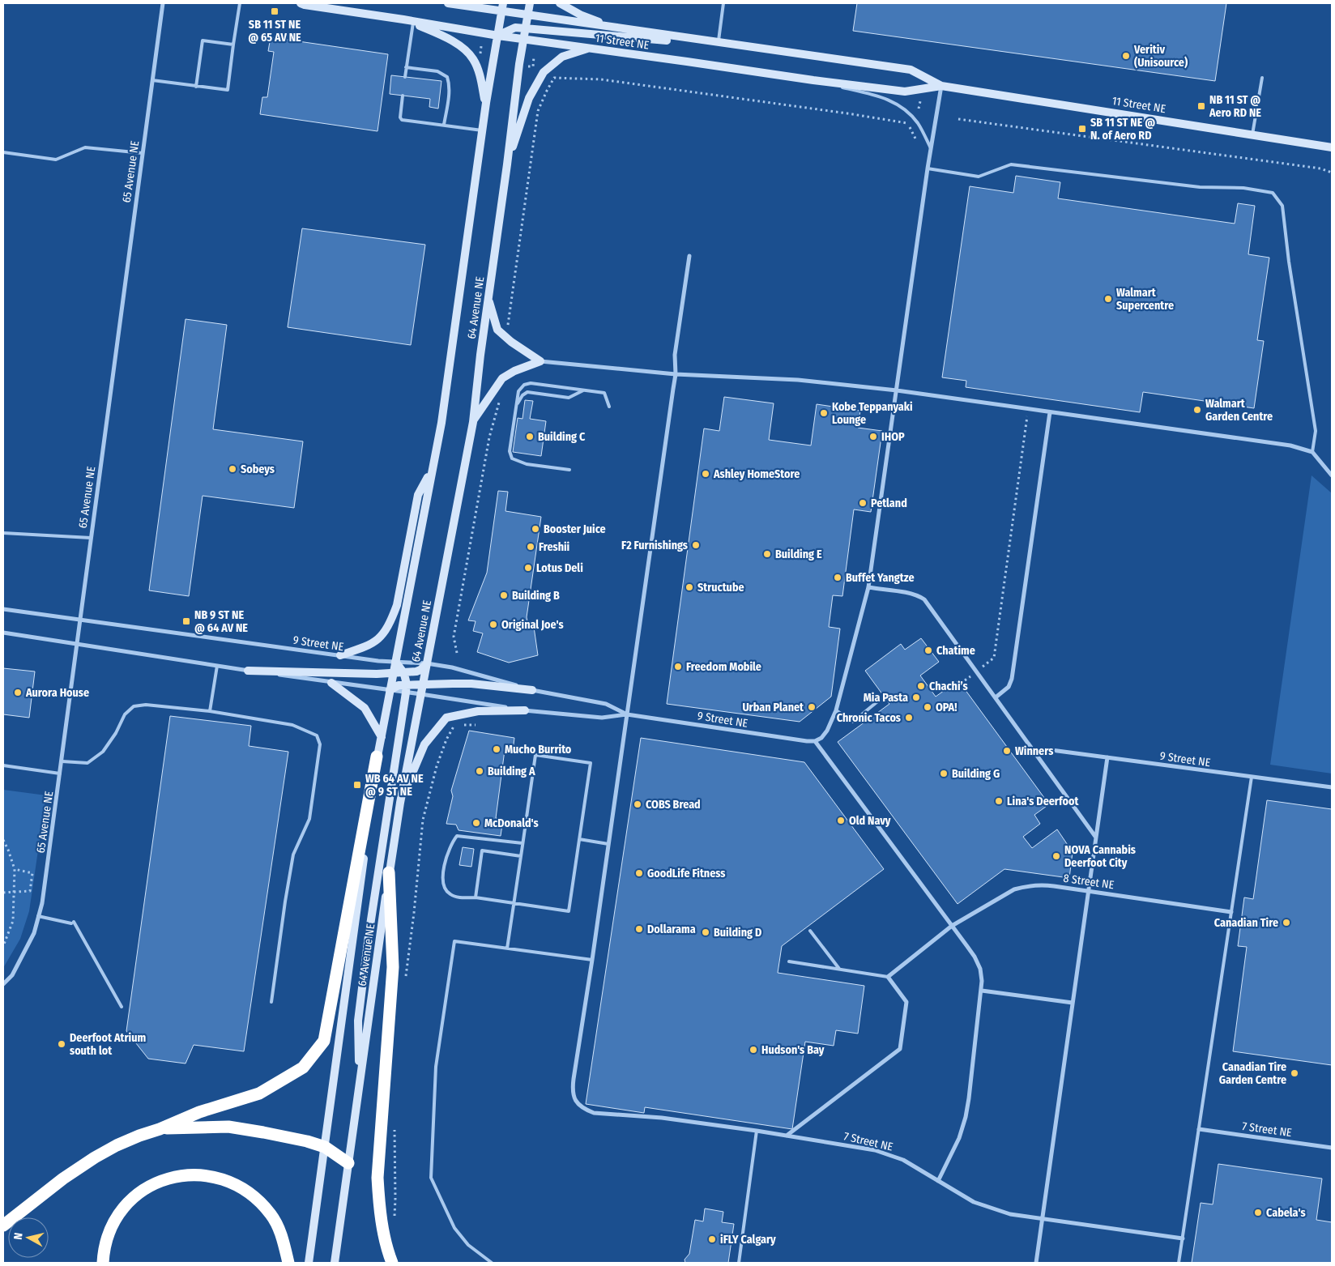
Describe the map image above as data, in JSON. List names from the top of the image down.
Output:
{
  "streets": {
    "street": [
      "11 Street NE",
      "65 Avenue NE",
      "64 Avenue NE",
      "9 Street NE",
      "8 Street NE",
      "7 Street NE"
    ]
  },
  "crossings": [
    ["11 Street NE", "64 Avenue NE"],
    ["65 Avenue NE", "9 Street NE"],
    ["64 Avenue NE", "9 Street NE"]
  ],
  "places": {
    "transit": [
      "SB 11 ST NE @ 65 AV NE",
      "NB 11 ST @ Aero RD NE",
      "SB 11 ST NE @ N. of Aero RD",
      "NB 9 ST NE @ 64 AV NE",
      "WB 64 AV NE @ 9 ST NE"
    ],
    "other": [
      "Veritiv (Unisource)",
      "Walmart Supercentre",
      "Walmart Garden Centre",
      "Kobe Teppanyaki Lounge",
      "Building C",
      "IHOP",
      "Sobeys",
      "Ashley HomeStore",
      "Petland",
      "Booster Juice",
      "F2 Furnishings",
      "Freshii",
      "Building E",
      "Lotus Deli",
      "Buffet Yangtze",
      "Structube",
      "Building B",
      "Original Joe's",
      "Chatime",
      "Freedom Mobile",
      "Chachi’s",
      "Aurora House",
      "Mia Pasta",
      "Urban Planet",
      "OPA!",
      "Chronic Tacos",
      "Mucho Burrito",
      "Winners",
      "Building A",
      "Building G",
      "Lina's Deerfoot",
      "COBS Bread",
      "Old Navy",
      "McDonald's",
      "NOVA Cannabis Deerfoot City",
      "GoodLife Fitness",
      "Canadian Tire",
      "Dollarama",
      "Building D",
      "Deerfoot Atrium south lot",
      "Hudson's Bay",
      "Canadian Tire Garden Centre",
      "Cabela's",
      "iFLY Calgary"
    ]
  },
  "north": "left"
}
